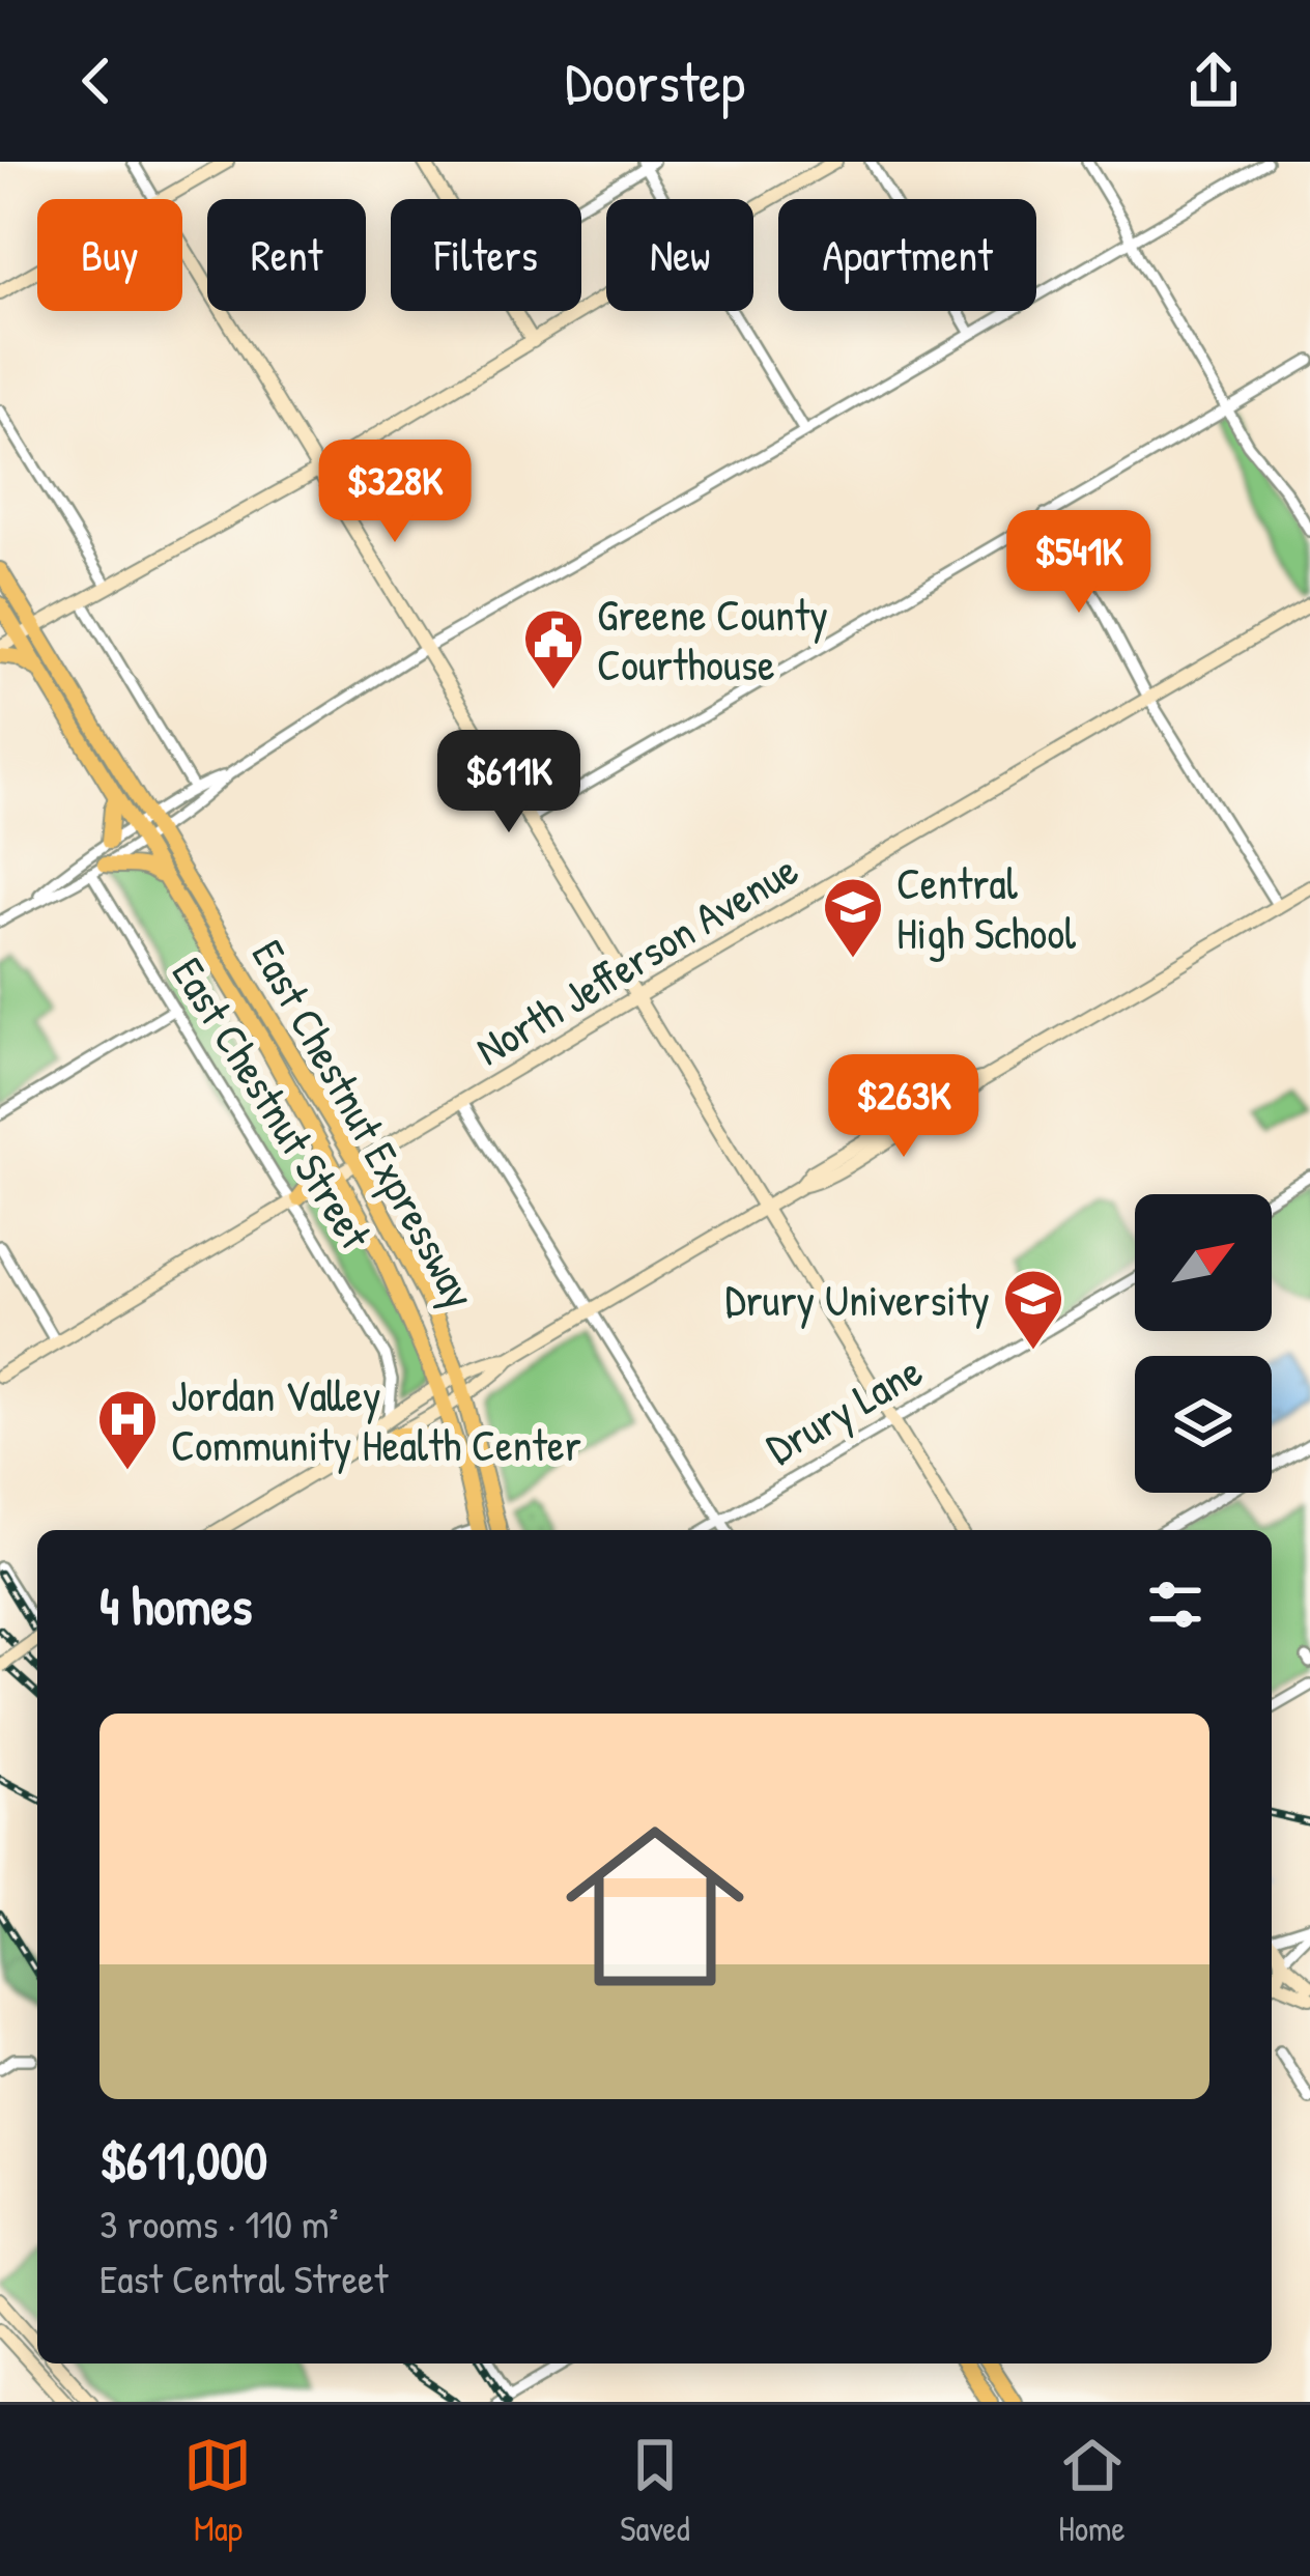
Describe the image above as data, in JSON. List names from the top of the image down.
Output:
{
  "streets": {
    "main road": ["North Jefferson Avenue", "East Chestnut Expressway"],
    "street": ["East Chestnut Street", "Drury Lane"]
  },
  "crossings": [
    ["North Jefferson Avenue", "East Chestnut Street"],
    ["North Jefferson Avenue", "East Chestnut Expressway"]
  ],
  "places": {
    "public building": ["Greene County Courthouse"],
    "school or university": ["Central High School", "Drury University"],
    "hospital": ["Jordan Valley Community Health Center"]
  },
  "north": "top right",
  "page": {
    "header": "Doorstep",
    "chip": [
      "Buy",
      "Rent",
      "Filters",
      "New",
      "Apartment"
    ],
    "price": [
      "$328K",
      "$541K",
      "$611K",
      "$263K"
    ],
    "heading": "4 homes",
    "list": [
      {
        "name": "$611,000",
        "note": "3 rooms · 110 m² · East Central Street"
      }
    ],
    "tabs": ["Map", "Saved", "Home"]
  }
}
